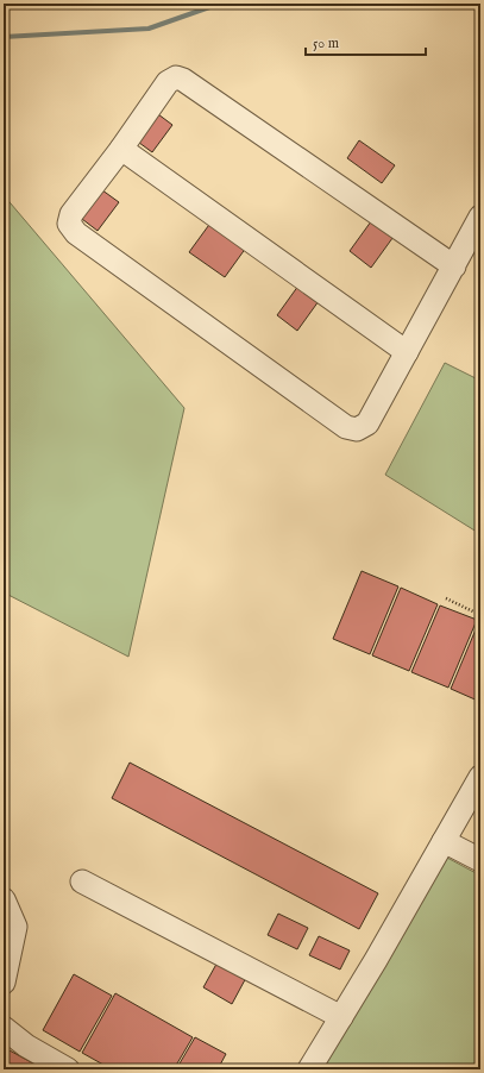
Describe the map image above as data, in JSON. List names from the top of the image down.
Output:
{
  "scale_bar": "50 m"
}
